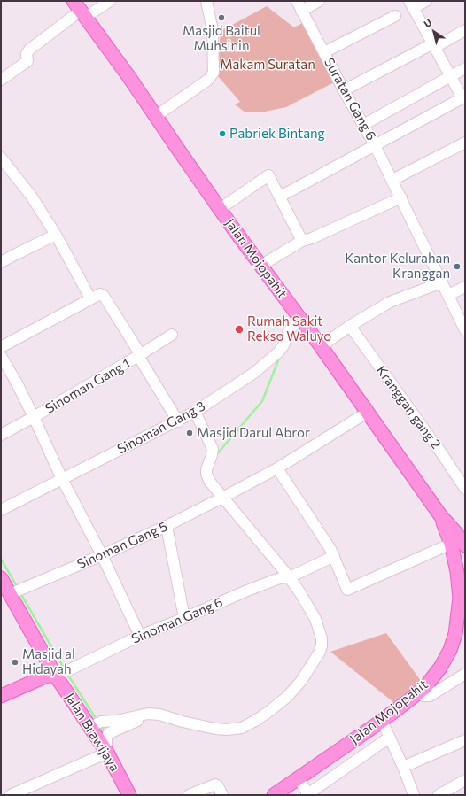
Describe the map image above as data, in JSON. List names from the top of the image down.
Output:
{
  "streets": {
    "main road": ["Jalan Mojopahit", "Jalan Brawijaya"],
    "street": [
      "Suratan Gang 6",
      "Sinoman Gang 1",
      "Kranggan gang 2",
      "Sinoman Gang 3",
      "Sinoman Gang 5",
      "Sinoman Gang 6"
    ]
  },
  "crossings": [
    ["Jalan Mojopahit", "Sinoman Gang 3"],
    ["Jalan Mojopahit", "Sinoman Gang 5"],
    ["Sinoman Gang 5", "Jalan Brawijaya"],
    ["Sinoman Gang 6", "Jalan Brawijaya"]
  ],
  "parks": ["Makam Suratan"],
  "places": [
    "Masjid Baitul Muhsinin",
    "Pabriek Bintang",
    "Kantor Kelurahan Kranggan",
    "Rumah Sakit Rekso Waluyo",
    "Masjid Darul Abror",
    "Masjid al Hidayah"
  ],
  "north": "top left"
}
